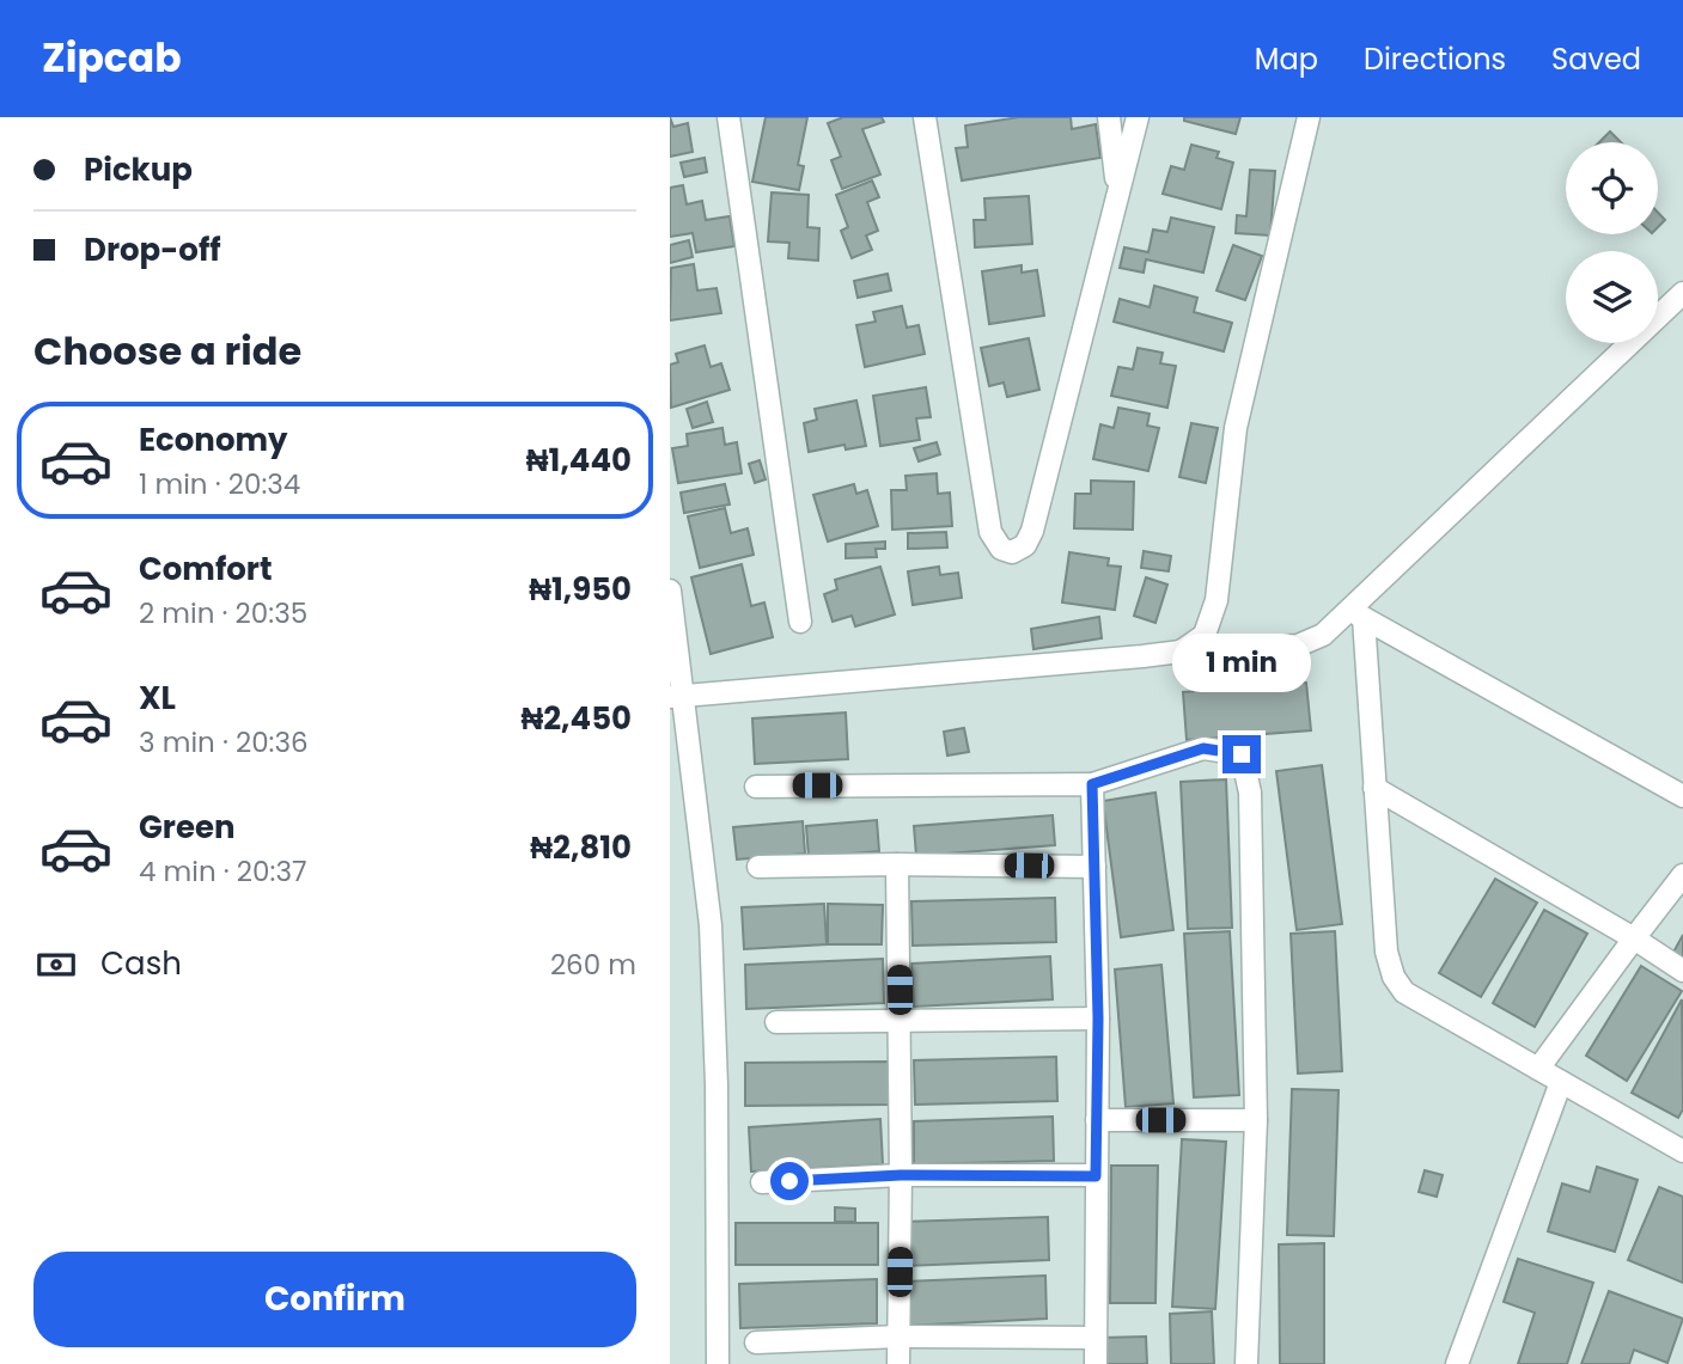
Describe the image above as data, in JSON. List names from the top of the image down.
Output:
{
  "page": {
    "header": "Zipcab",
    "nav": ["Map", "Directions", "Saved"],
    "banner": ["Pickup", "Drop-off"],
    "heading": "Choose a ride",
    "list": [
      {
        "name": "Economy",
        "note": "1 min · 20:34",
        "value": "₦1,440"
      },
      {
        "name": "Comfort",
        "note": "2 min · 20:35",
        "value": "₦1,950"
      },
      {
        "name": "XL",
        "note": "3 min · 20:36",
        "value": "₦2,450"
      },
      {
        "name": "Green",
        "note": "4 min · 20:37",
        "value": "₦2,810"
      }
    ],
    "bubble": "1 min",
    "pay": ["Cash", "260 m"],
    "buttons": "Confirm"
  }
}
